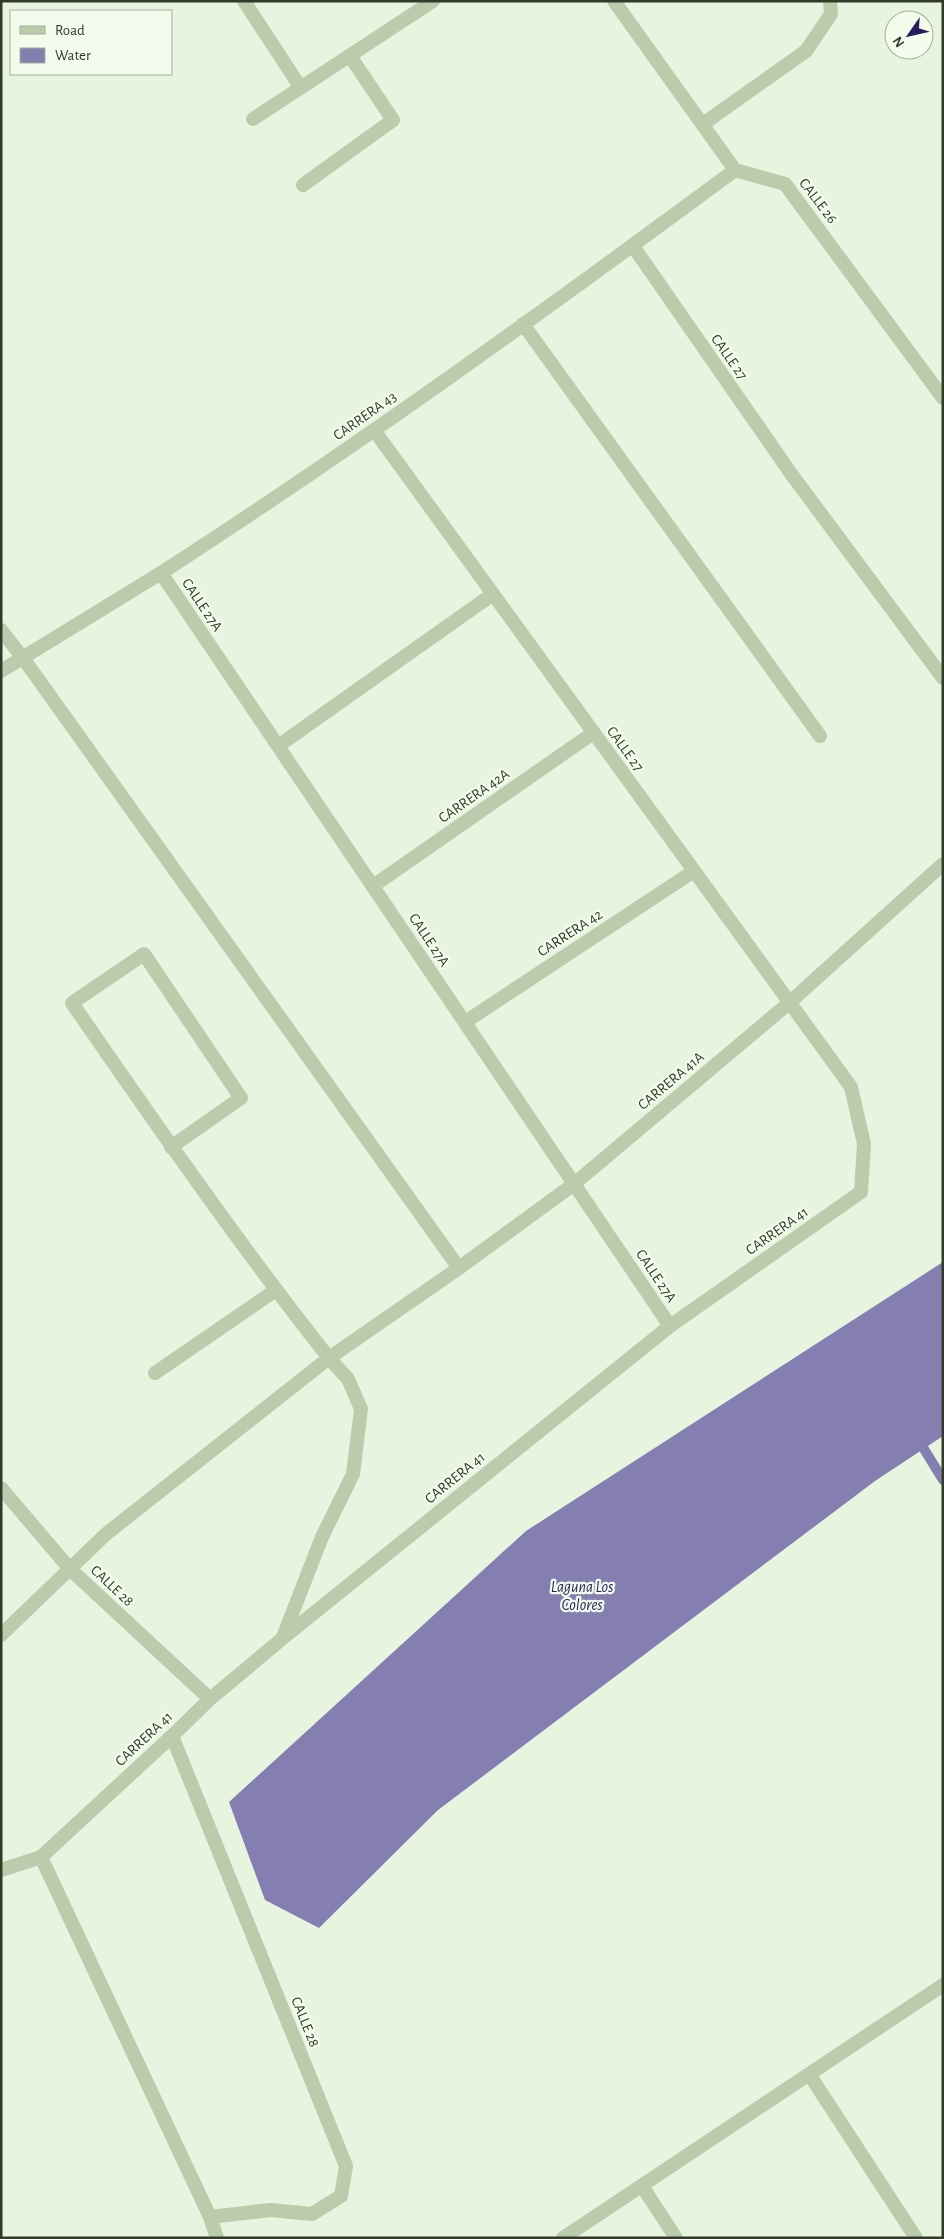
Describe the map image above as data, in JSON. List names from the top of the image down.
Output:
{
  "streets": {
    "street": [
      "CALLE 26",
      "CALLE 27",
      "CARRERA 43",
      "CALLE 27A",
      "CARRERA 42A",
      "CARRERA 42",
      "CARRERA 41A",
      "CARRERA 41",
      "CALLE 28"
    ]
  },
  "crossings": [
    ["CALLE 26", "CARRERA 43"],
    ["CALLE 27", "CARRERA 43"],
    ["CALLE 27", "CARRERA 42A"],
    ["CALLE 27", "CARRERA 42"],
    ["CALLE 27", "CARRERA 41A"],
    ["CALLE 27", "CARRERA 41"],
    ["CARRERA 43", "CALLE 27A"],
    ["CALLE 27A", "CARRERA 42A"],
    ["CALLE 27A", "CARRERA 42"],
    ["CALLE 27A", "CARRERA 41A"],
    ["CALLE 27A", "CARRERA 41"],
    ["CARRERA 41A", "CALLE 28"],
    ["CARRERA 41", "CALLE 28"]
  ],
  "water": ["Laguna Los Colores"],
  "legend": ["Road", "Water"],
  "north": "bottom left"
}
